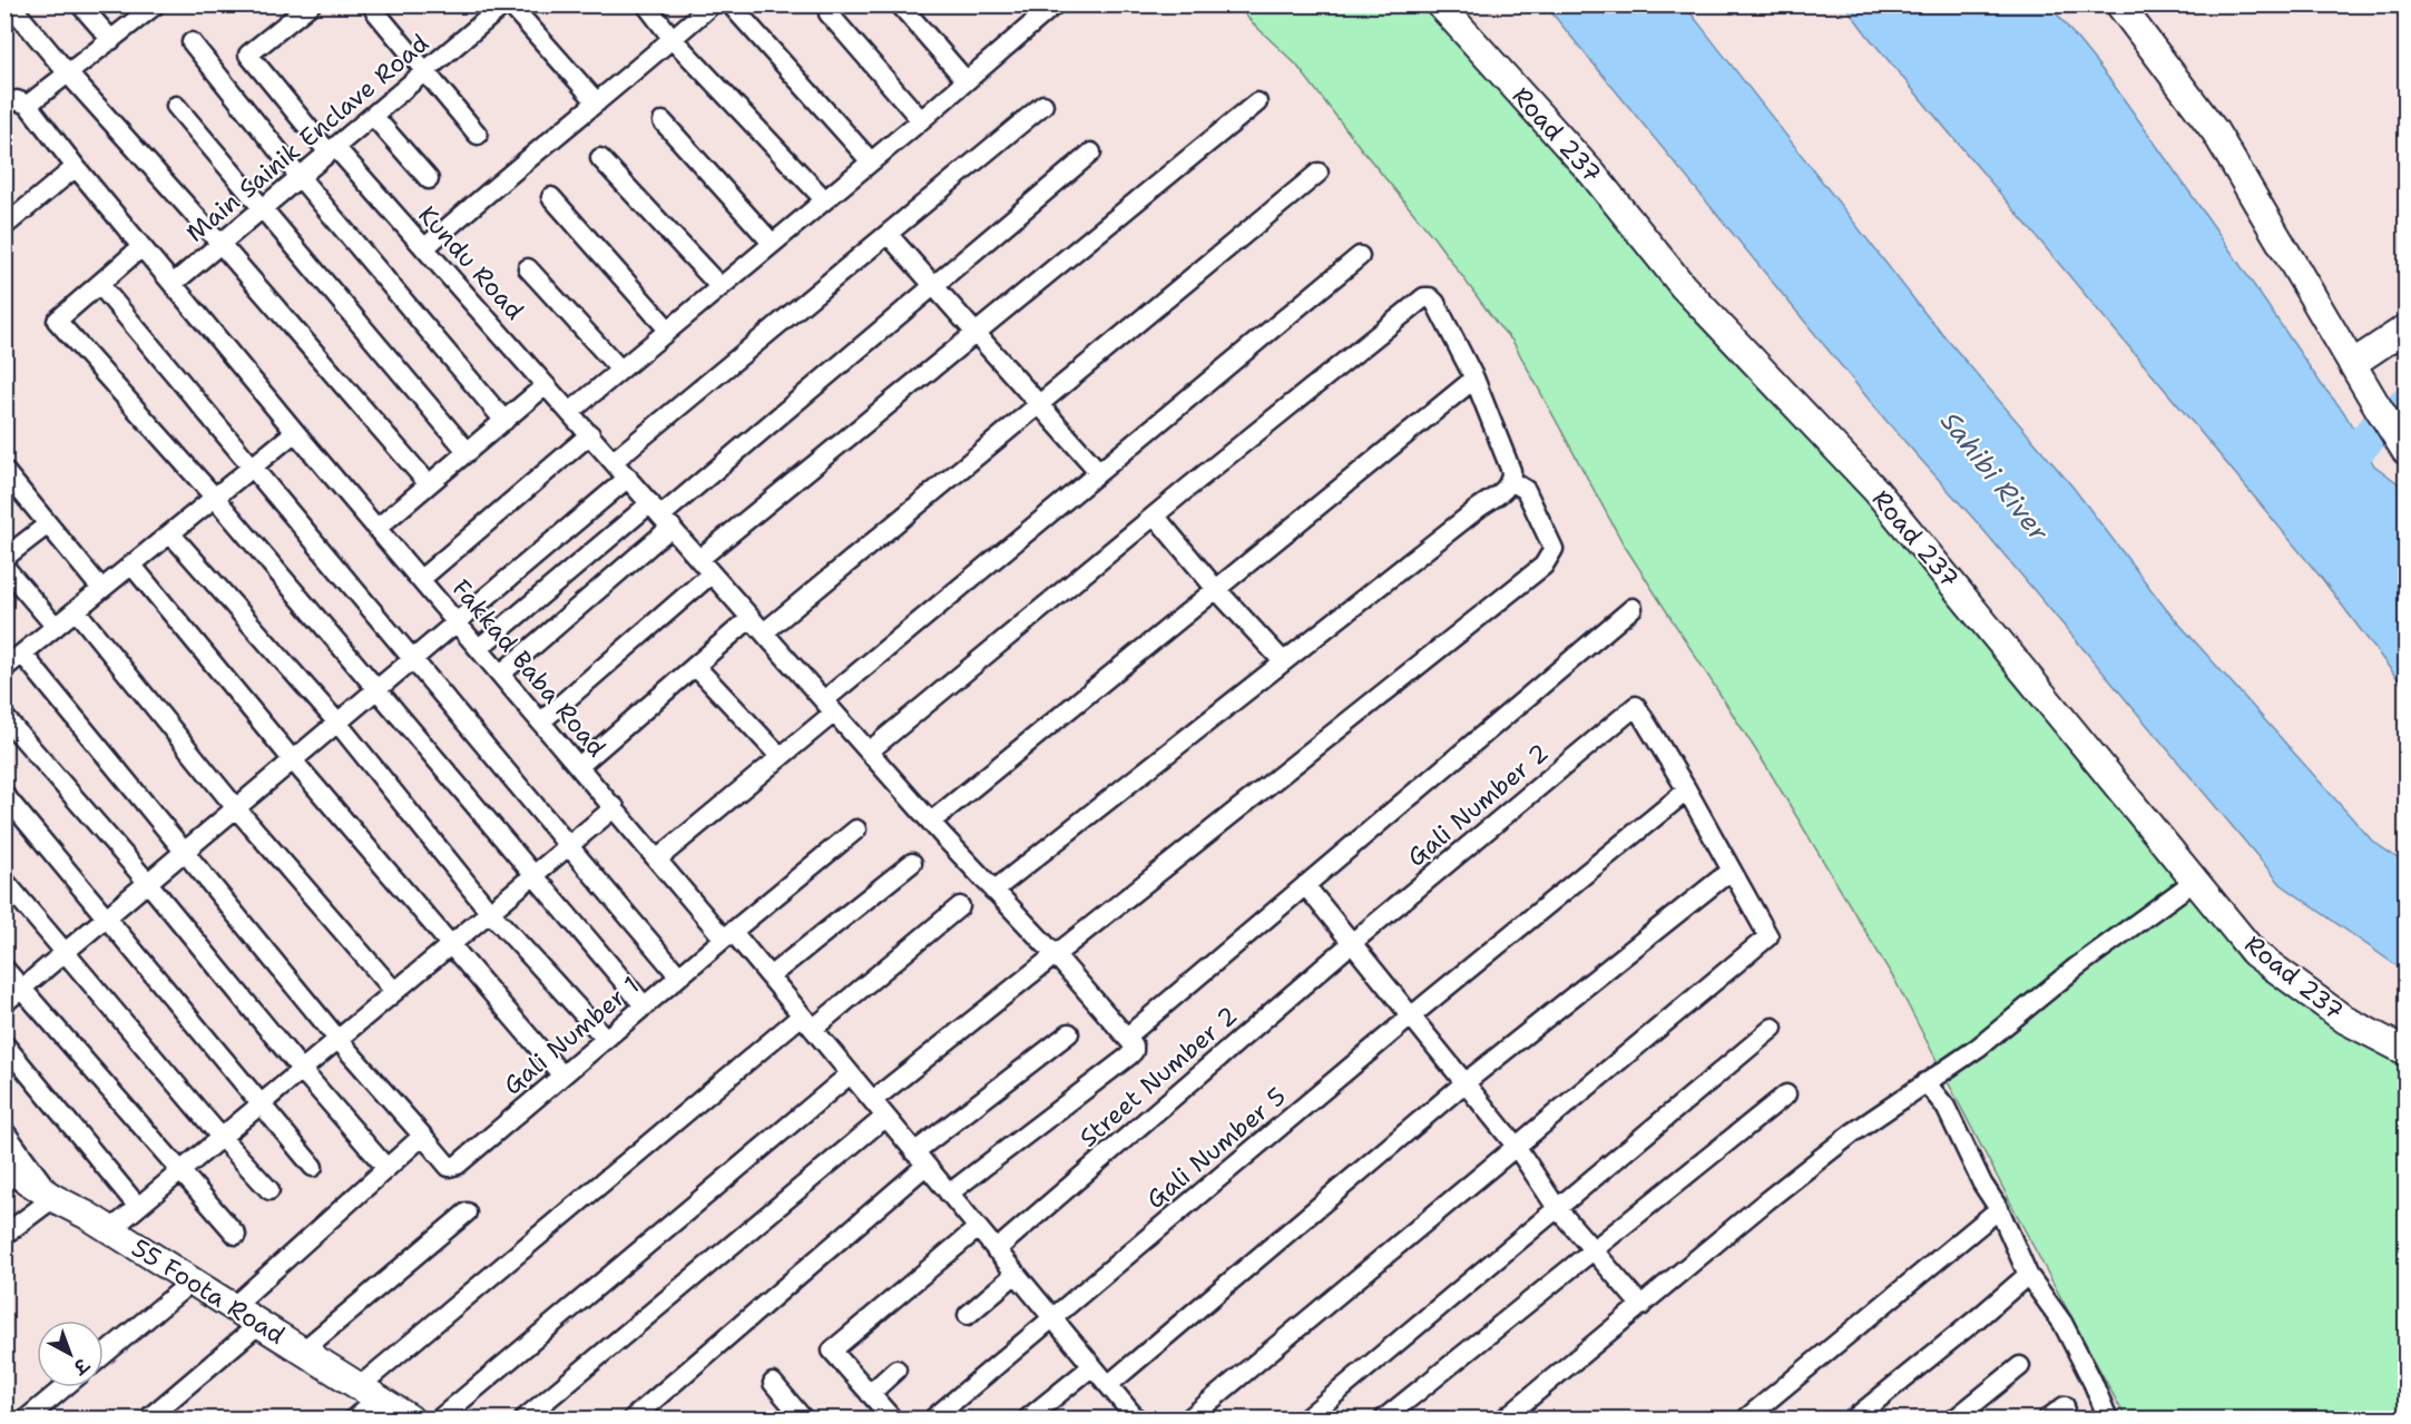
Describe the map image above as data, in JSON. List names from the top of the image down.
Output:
{
  "streets": {
    "street": [
      "Road 237",
      "Main Sainik Enclave Road",
      "Kundu Road",
      "Fakkad Baba Road",
      "Gali Number 2",
      "Gali Number 1",
      "Street Number 2",
      "Gali Number 5",
      "55 Foota Road"
    ]
  },
  "crossings": [
    ["Main Sainik Enclave Road", "Kundu Road"],
    ["Main Sainik Enclave Road", "Fakkad Baba Road"],
    ["Fakkad Baba Road", "Gali Number 1"],
    ["Fakkad Baba Road", "Street Number 2"],
    ["Fakkad Baba Road", "Gali Number 5"],
    ["Gali Number 2", "Street Number 2"],
    ["Gali Number 2", "Gali Number 5"]
  ],
  "water": ["Sahibi River"],
  "north": "bottom right"
}
